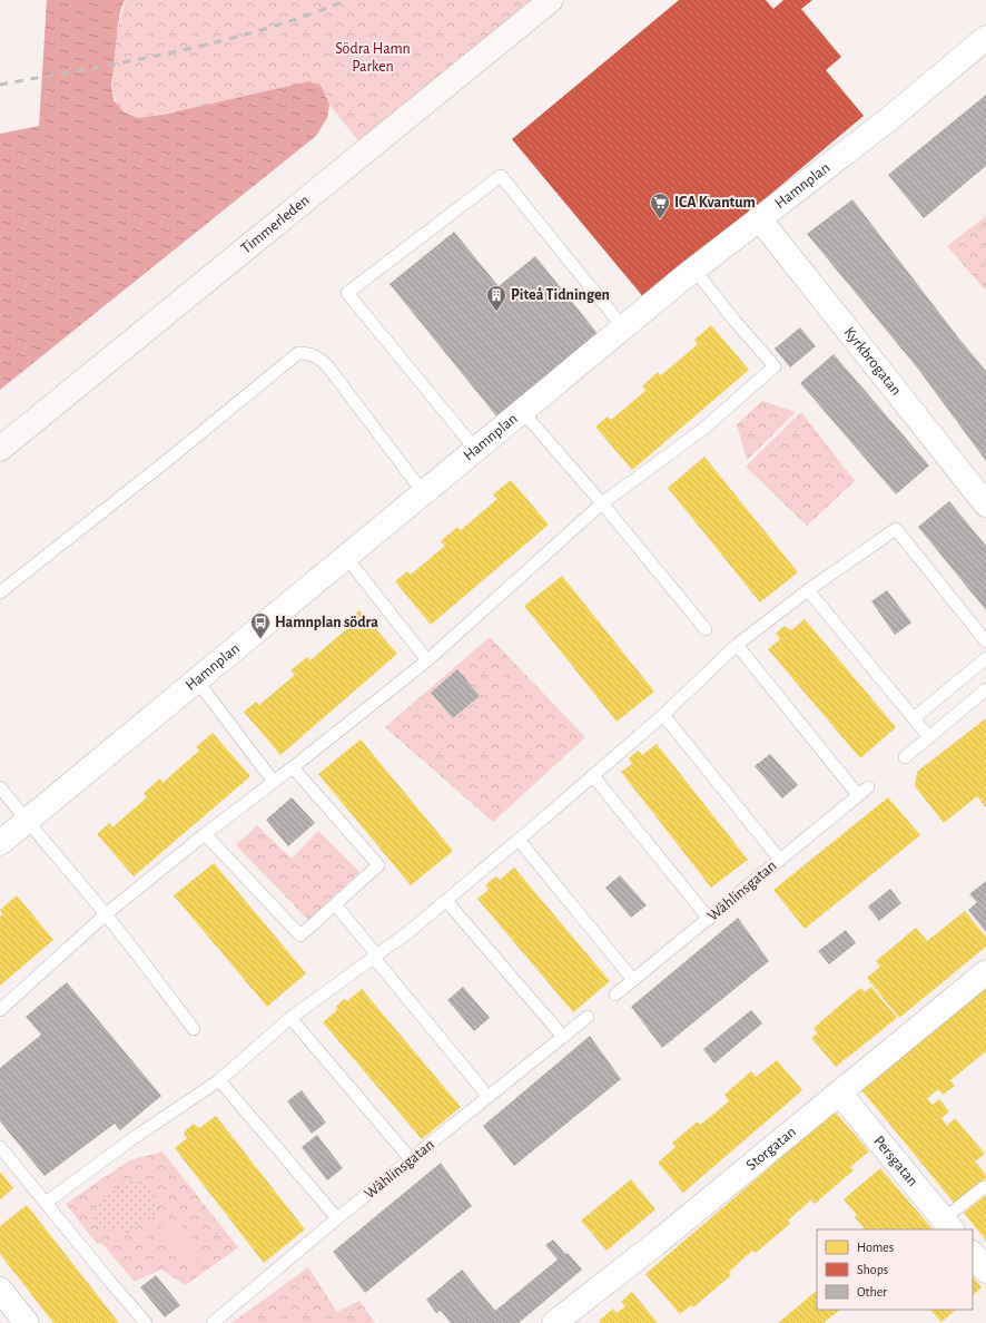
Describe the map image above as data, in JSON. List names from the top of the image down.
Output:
{
  "streets": {
    "main road": ["Timmerleden"],
    "street": [
      "Hamnplan",
      "Kyrkbrogatan",
      "Storgatan",
      "Persgatan"
    ],
    "lane": ["Wåhlinsgatan"]
  },
  "crossings": [
    ["Hamnplan", "Kyrkbrogatan"],
    ["Storgatan", "Persgatan"]
  ],
  "parks": ["Södra Hamn Parken"],
  "places": {
    "supermarket": ["ICA Kvantum"],
    "building": ["Piteå Tidningen"],
    "bus stop": ["Hamnplan södra"]
  },
  "legend": ["Homes", "Shops", "Other"]
}
